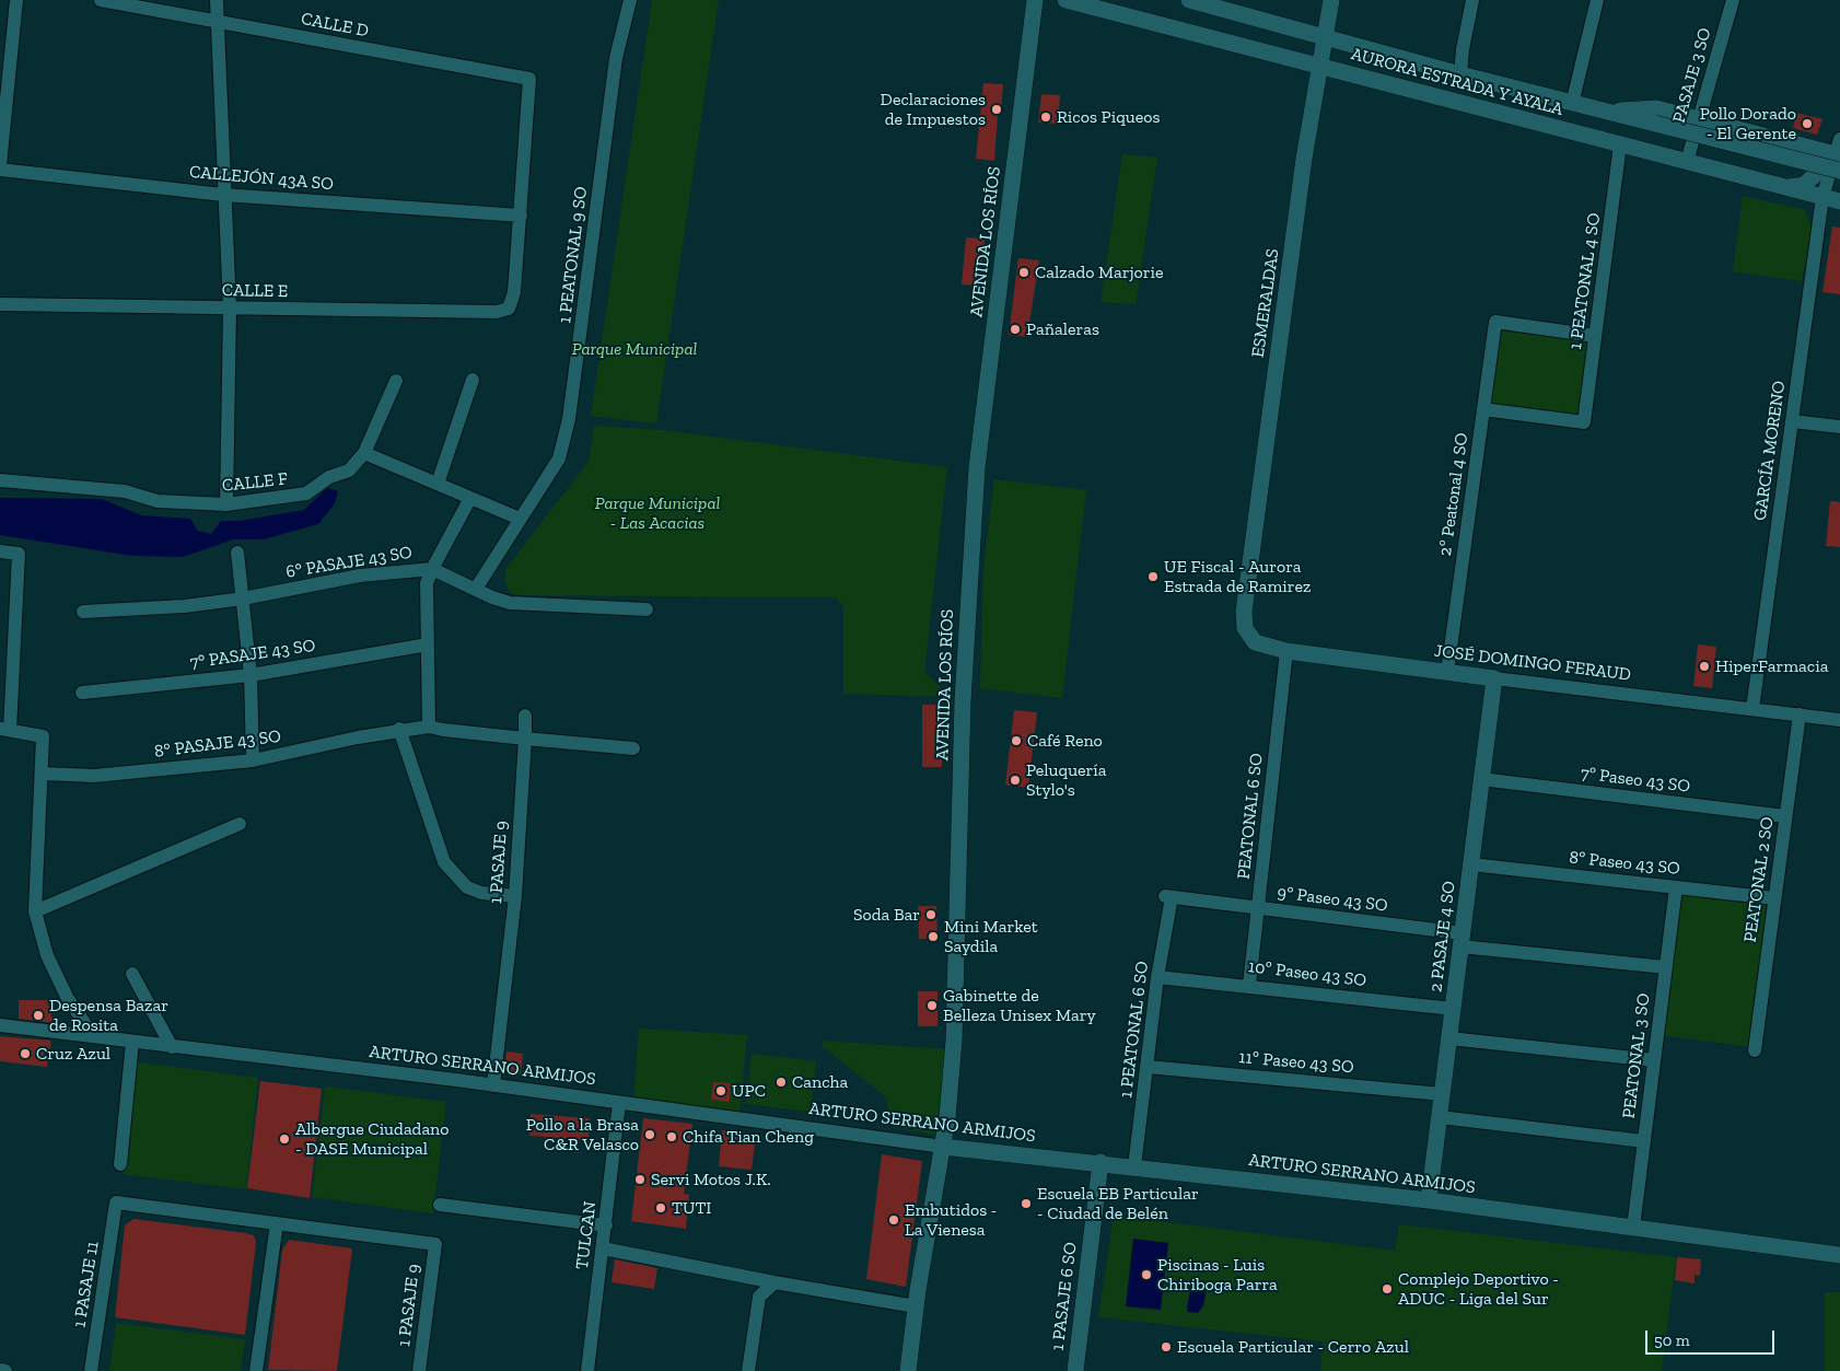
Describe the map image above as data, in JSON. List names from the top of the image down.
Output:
{
  "streets": {
    "street": [
      "CALLE D",
      "PASAJE 3 SO",
      "AURORA ESTRADA Y AYALA",
      "CALLEJÓN 43A SO",
      "AVENIDA LOS RÍOS",
      "1 PEATONAL 9 SO",
      "1 PEATONAL 4 SO",
      "CALLE E",
      "ESMERALDAS",
      "GARCÍA MORENO",
      "CALLE F",
      "2º Peatonal 4 SO",
      "6° PASAJE 43 SO",
      "7° PASAJE 43 SO",
      "JOSÉ DOMINGO FERAUD",
      "8° PASAJE 43 SO",
      "7º Paseo 43 SO",
      "PEATONAL 6 SO",
      "1 PASAJE 9",
      "8º Paseo 43 SO",
      "PEATONAL 2 SO",
      "9º Paseo 43 SO",
      "2 PASAJE 4 SO",
      "10º Paseo 43 SO",
      "1 PEATONAL 6 SO",
      "PEATONAL 3 SO",
      "11º Paseo 43 SO",
      "ARTURO SERRANO ARMIJOS",
      "TULCAN",
      "1 PASAJE 11",
      "1 PASAJE 6 SO"
    ]
  },
  "crossings": [
    ["CALLE D", "CALLEJÓN 43A SO"],
    ["CALLE D", "CALLE E"],
    ["PASAJE 3 SO", "AURORA ESTRADA Y AYALA"],
    ["AURORA ESTRADA Y AYALA", "1 PEATONAL 4 SO"],
    ["AURORA ESTRADA Y AYALA", "ESMERALDAS"],
    ["AURORA ESTRADA Y AYALA", "GARCÍA MORENO"],
    ["CALLEJÓN 43A SO", "CALLE E"],
    ["AVENIDA LOS RÍOS", "ARTURO SERRANO ARMIJOS"],
    ["1 PEATONAL 9 SO", "6° PASAJE 43 SO"],
    ["1 PEATONAL 4 SO", "2º Peatonal 4 SO"],
    ["ESMERALDAS", "JOSÉ DOMINGO FERAUD"],
    ["GARCÍA MORENO", "JOSÉ DOMINGO FERAUD"],
    ["2º Peatonal 4 SO", "JOSÉ DOMINGO FERAUD"],
    ["JOSÉ DOMINGO FERAUD", "PEATONAL 6 SO"],
    ["JOSÉ DOMINGO FERAUD", "PEATONAL 2 SO"],
    ["JOSÉ DOMINGO FERAUD", "2 PASAJE 4 SO"],
    ["7º Paseo 43 SO", "PEATONAL 2 SO"],
    ["7º Paseo 43 SO", "2 PASAJE 4 SO"],
    ["PEATONAL 6 SO", "9º Paseo 43 SO"],
    ["PEATONAL 6 SO", "10º Paseo 43 SO"],
    ["1 PASAJE 9", "ARTURO SERRANO ARMIJOS"],
    ["1 PASAJE 9", "1 PASAJE 11"],
    ["8º Paseo 43 SO", "PEATONAL 2 SO"],
    ["8º Paseo 43 SO", "2 PASAJE 4 SO"],
    ["8º Paseo 43 SO", "PEATONAL 3 SO"],
    ["9º Paseo 43 SO", "2 PASAJE 4 SO"],
    ["9º Paseo 43 SO", "1 PEATONAL 6 SO"],
    ["9º Paseo 43 SO", "PEATONAL 3 SO"],
    ["2 PASAJE 4 SO", "10º Paseo 43 SO"],
    ["2 PASAJE 4 SO", "11º Paseo 43 SO"],
    ["2 PASAJE 4 SO", "ARTURO SERRANO ARMIJOS"],
    ["10º Paseo 43 SO", "1 PEATONAL 6 SO"],
    ["1 PEATONAL 6 SO", "11º Paseo 43 SO"],
    ["1 PEATONAL 6 SO", "ARTURO SERRANO ARMIJOS"],
    ["PEATONAL 3 SO", "ARTURO SERRANO ARMIJOS"],
    ["ARTURO SERRANO ARMIJOS", "TULCAN"],
    ["ARTURO SERRANO ARMIJOS", "1 PASAJE 6 SO"]
  ],
  "parks": ["Parque Municipal", "Parque Municipal - Las Acacias"],
  "places": [
    "Declaraciones de Impuestos",
    "Ricos Piqueos",
    "Pollo Dorado - El Gerente",
    "Calzado Marjorie",
    "Pañaleras",
    "UE Fiscal - Aurora Estrada de Ramirez",
    "HiperFarmacia",
    "Café Reno",
    "Peluquería Stylo's",
    "Soda Bar",
    "Mini Market Saydila",
    "Gabinette de Belleza Unisex Mary",
    "Despensa Bazar de Rosita",
    "Cruz Azul",
    "Cancha",
    "UPC",
    "Pollo a la Brasa C&R Velasco",
    "Chifa Tian Cheng",
    "Albergue Ciudadano - DASE Municipal",
    "Servi Motos J.K.",
    "Escuela EB Particular - Ciudad de Belén",
    "TUTI",
    "Embutidos - La Vienesa",
    "Piscinas - Luis Chiriboga Parra",
    "Complejo Deportivo - ADUC - Liga del Sur",
    "Escuela Particular - Cerro Azul"
  ],
  "scale_bar": "50 m"
}
